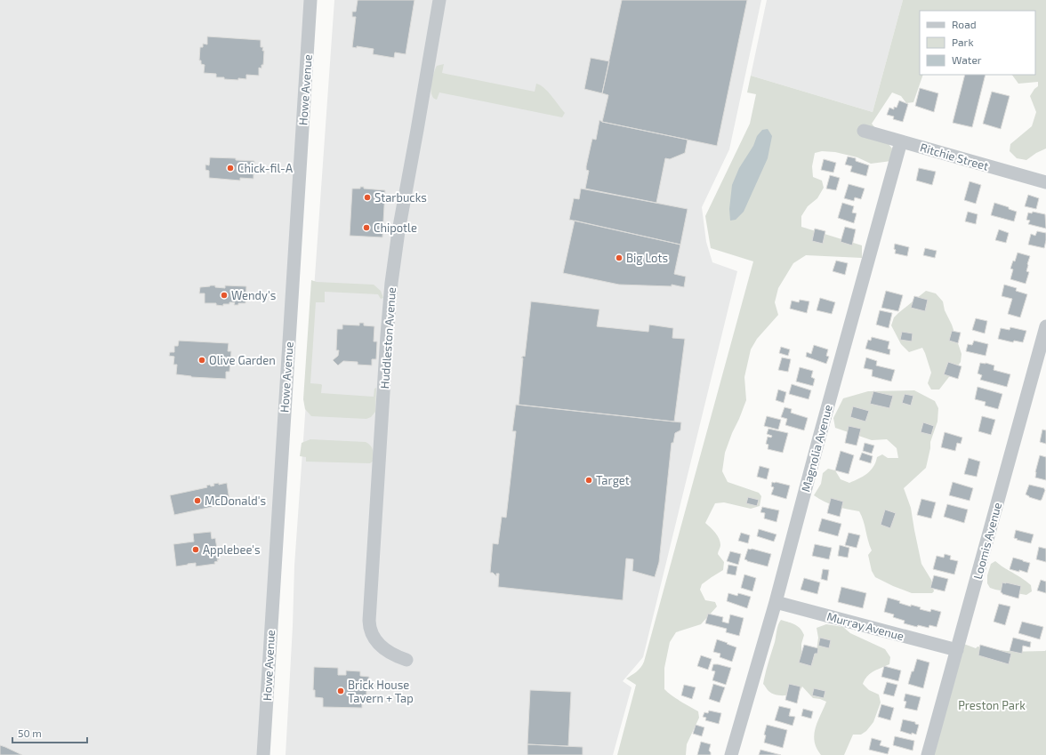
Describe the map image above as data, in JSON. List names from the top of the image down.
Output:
{
  "streets": {
    "street": [
      "Howe Avenue",
      "Ritchie Street",
      "Huddleston Avenue",
      "Magnolia Avenue",
      "Loomis Avenue",
      "Murray Avenue"
    ]
  },
  "crossings": [
    ["Ritchie Street", "Magnolia Avenue"],
    ["Magnolia Avenue", "Murray Avenue"],
    ["Loomis Avenue", "Murray Avenue"]
  ],
  "parks": ["Preston Park"],
  "places": [
    "Chick-fil-A",
    "Starbucks",
    "Chipotle",
    "Big Lots",
    "Wendy's",
    "Olive Garden",
    "Target",
    "McDonald's",
    "Applebee's",
    "Brick House Tavern + Tap"
  ],
  "legend": ["Road", "Park", "Water"],
  "scale_bar": "50 m"
}
